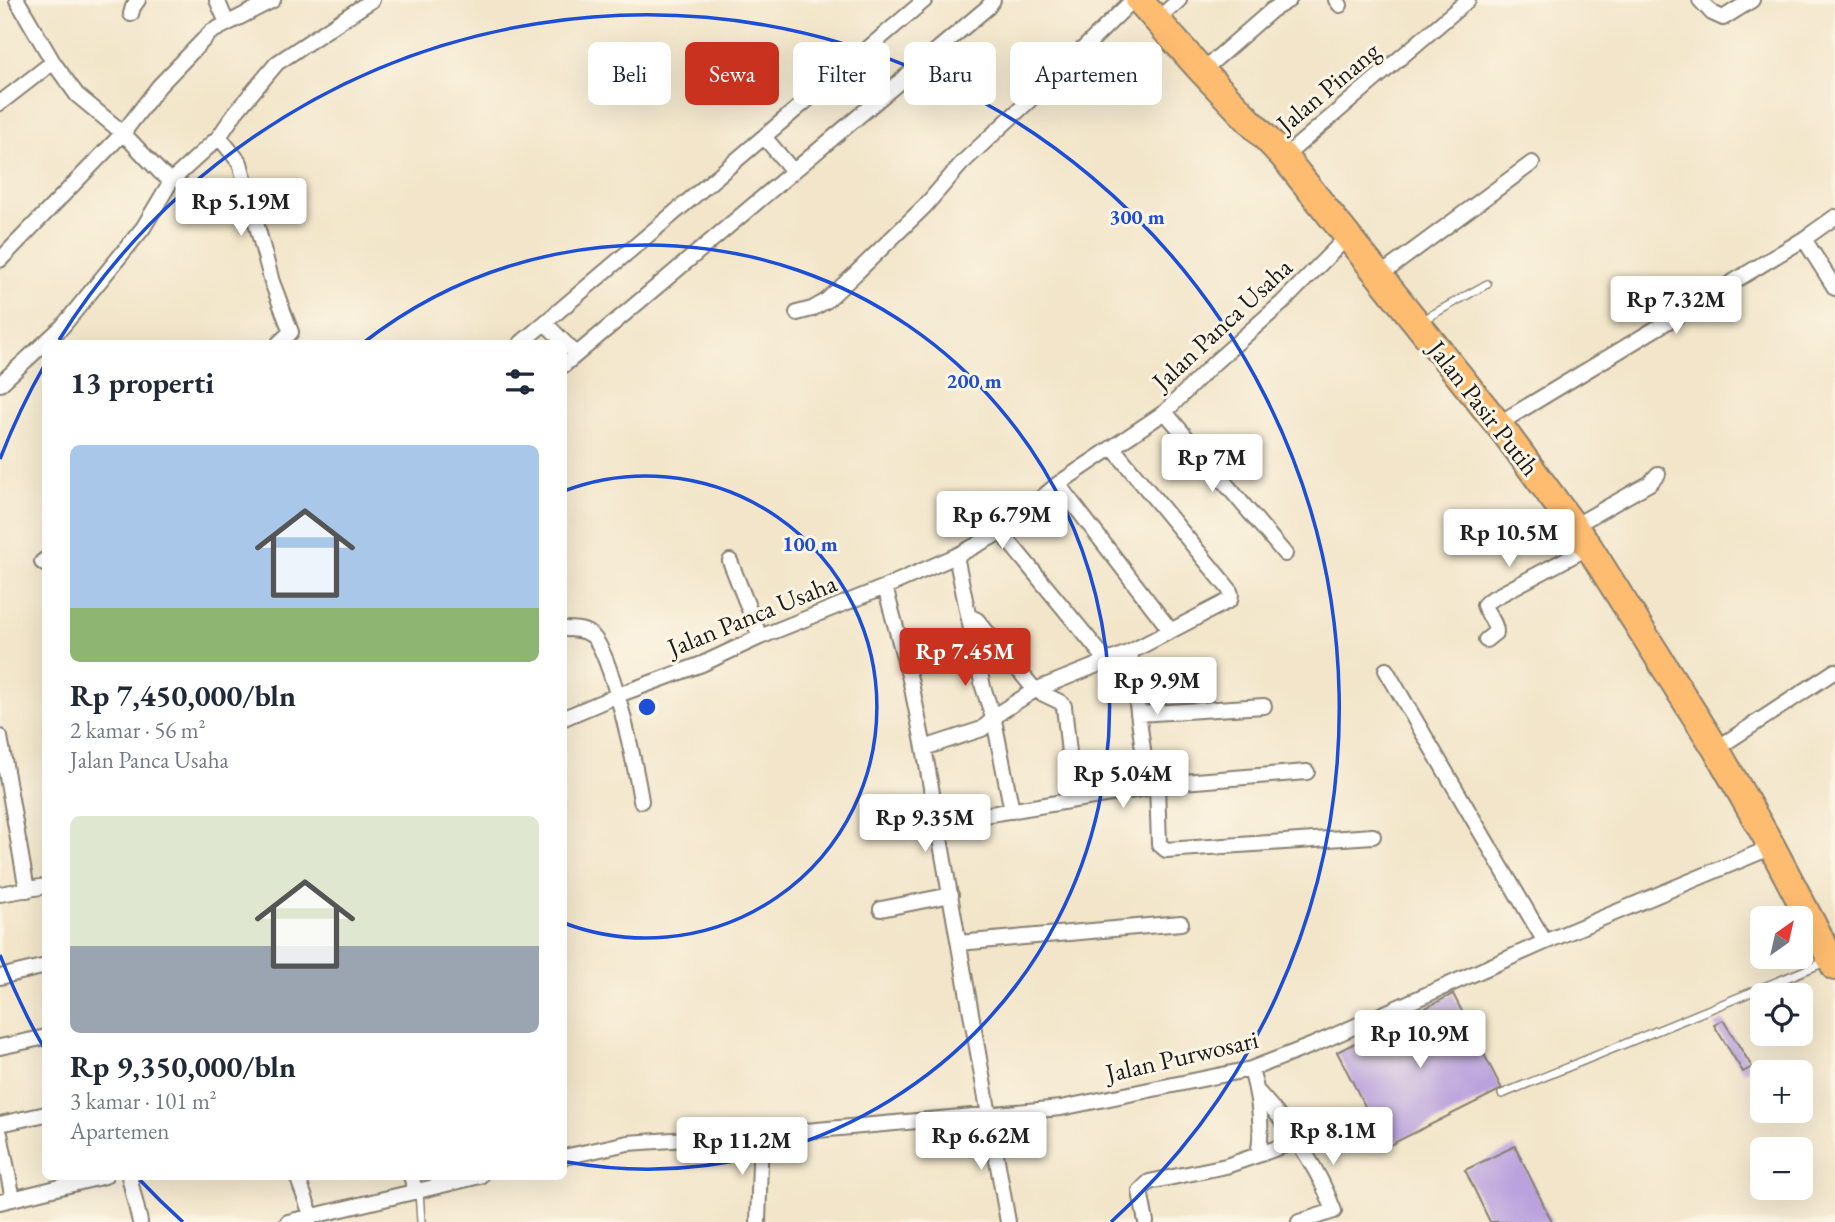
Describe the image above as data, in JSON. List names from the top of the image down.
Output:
{
  "streets": {
    "highway": ["Jalan Pasir Putih"],
    "street": ["Jalan Pinang", "Jalan Panca Usaha", "Jalan Purwosari"]
  },
  "crossings": [
    ["Jalan Pinang", "Jalan Pasir Putih"],
    ["Jalan Panca Usaha", "Jalan Pasir Putih"],
    ["Jalan Pasir Putih", "Jalan Purwosari"]
  ],
  "north": "top right",
  "page": {
    "chip": [
      "Beli",
      "Sewa",
      "Filter",
      "Baru",
      "Apartemen"
    ],
    "price": [
      "Rp 5.19M",
      "Rp 7.32M",
      "Rp 7M",
      "Rp 6.79M",
      "Rp 10.5M",
      "Rp 7.45M",
      "Rp 9.9M",
      "Rp 5.04M",
      "Rp 9.35M",
      "Rp 10.9M",
      "Rp 8.1M",
      "Rp 6.62M",
      "Rp 11.2M"
    ],
    "heading": "13 properti",
    "list": [
      {
        "name": "Rp 7,450,000/bln",
        "note": "2 kamar · 56 m² · Jalan Panca Usaha"
      },
      {
        "name": "Rp 9,350,000/bln",
        "note": "3 kamar · 101 m² · Apartemen"
      }
    ],
    "map_buttons": ["+", "−"]
  },
  "rings": ["300 m", "200 m", "100 m"]
}
